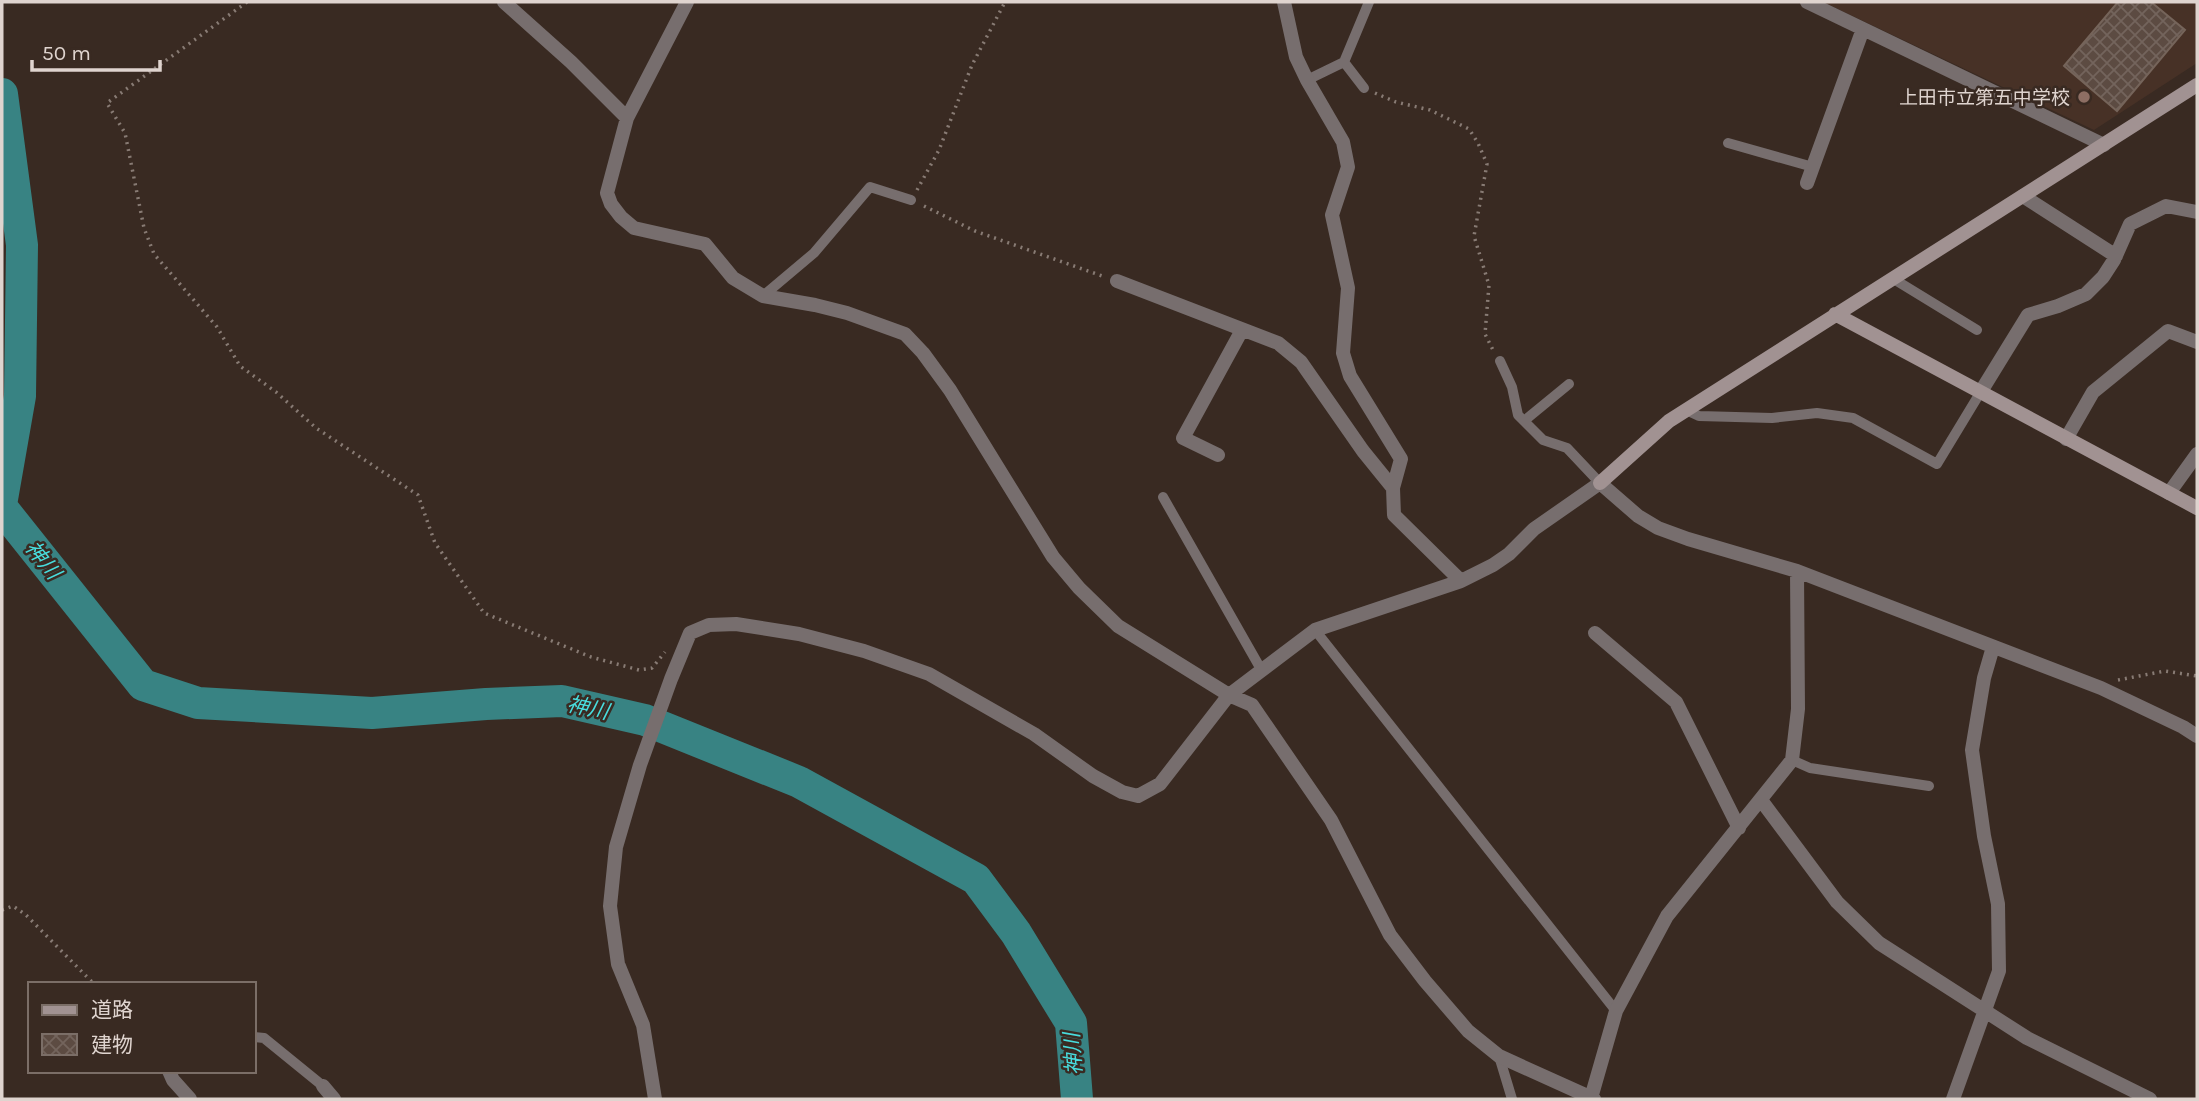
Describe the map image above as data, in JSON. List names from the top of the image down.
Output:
{
  "water": ["神川"],
  "places": ["上田市立第五中学校"],
  "legend": ["道路", "建物"],
  "scale_bar": "50 m"
}
